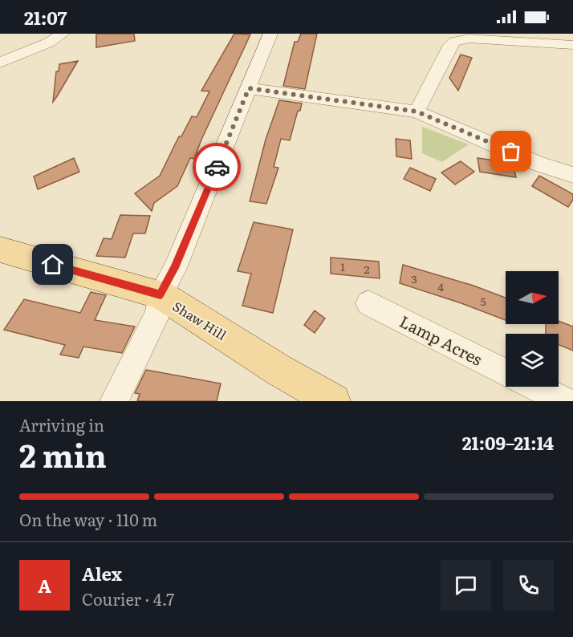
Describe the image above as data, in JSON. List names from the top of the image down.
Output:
{
  "streets": {
    "main road": ["Shaw Hill"],
    "street": ["Lamp Acres"]
  },
  "house_numbers": [
    "1",
    "2",
    "3",
    "4",
    "5"
  ],
  "north": "right",
  "page": {
    "status": "21:07",
    "heading": ["2 min", "Arriving in", "21:09–21:14"],
    "panel": ["Alex", "Courier · 4.7"],
    "bar": "On the way · 110 m",
    "round": "A"
  }
}
